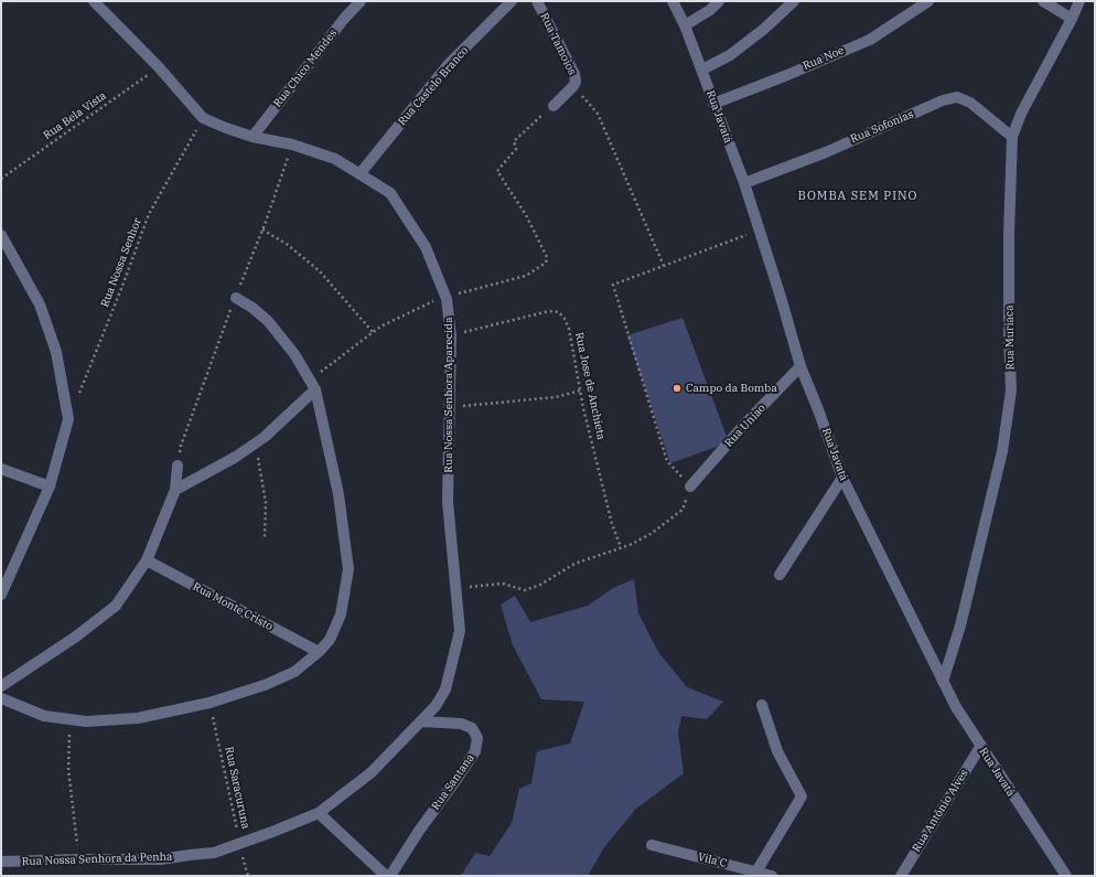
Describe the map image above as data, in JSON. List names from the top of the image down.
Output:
{
  "streets": {
    "street": [
      "Rua Tamoios",
      "Rua Noe",
      "Rua Chico Mendes",
      "Rua Castelo Branco",
      "Rua Javatá",
      "Rua Sofonias",
      "Rua Muriaca",
      "Rua Nossa Senhora Aparecida",
      "Rua Uniao",
      "Rua Monte Cristo",
      "Rua Santana",
      "Rua Antônio Alves",
      "Rua Nossa Senhora da Penha",
      "Vila C"
    ],
    "path": [
      "Rua Bela Vista",
      "Rua Nossa Senhor",
      "Rua Jose de Anchieta",
      "Rua Saracuruna"
    ]
  },
  "crossings": [
    ["Rua Noe", "Rua Javatá"],
    ["Rua Chico Mendes", "Rua Nossa Senhora Aparecida"],
    ["Rua Castelo Branco", "Rua Nossa Senhora Aparecida"],
    ["Rua Bela Vista", "Rua Nossa Senhora Aparecida"],
    ["Rua Javatá", "Rua Sofonias"],
    ["Rua Javatá", "Rua Muriaca"],
    ["Rua Javatá", "Rua Uniao"],
    ["Rua Javatá", "Rua Antônio Alves"],
    ["Rua Sofonias", "Rua Muriaca"],
    ["Rua Nossa Senhor", "Rua Nossa Senhora Aparecida"],
    ["Rua Jose de Anchieta", "Rua Nossa Senhora Aparecida"],
    ["Rua Nossa Senhora Aparecida", "Rua Nossa Senhora da Penha"],
    ["Rua Santana", "Rua Nossa Senhora da Penha"],
    ["Rua Saracuruna", "Rua Nossa Senhora da Penha"]
  ],
  "districts": ["BOMBA SEM PINO"],
  "places": ["Campo da Bomba"]
}
